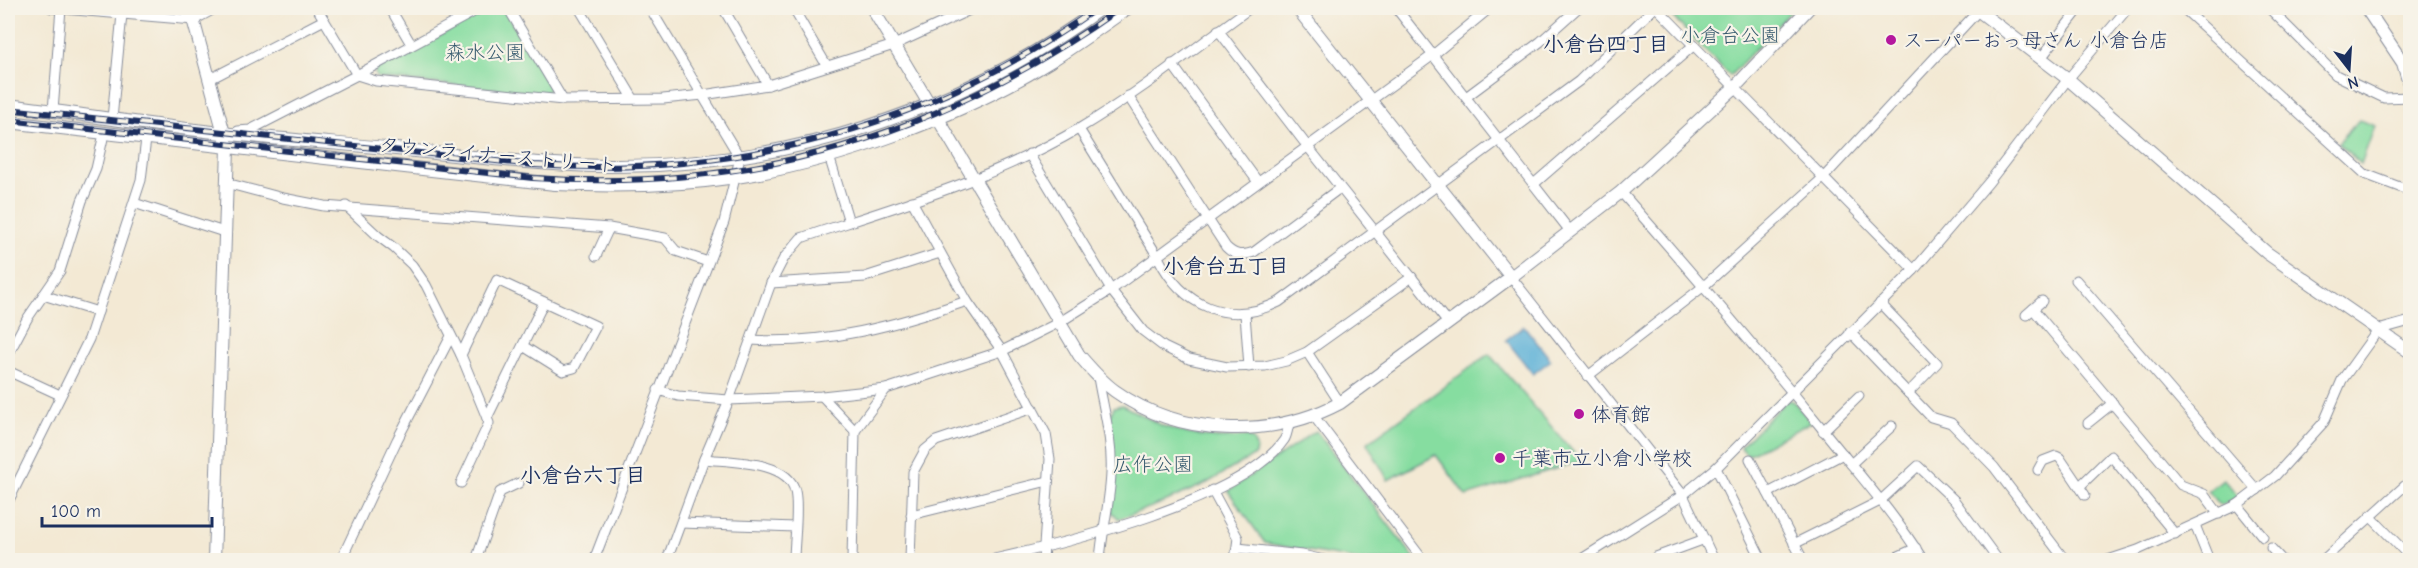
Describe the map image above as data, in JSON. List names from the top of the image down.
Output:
{
  "streets": {
    "street": ["タウンライナーストリート"]
  },
  "districts": ["小倉台四丁目", "小倉台五丁目", "小倉台六丁目"],
  "parks": ["小倉台公園", "森水公園", "広作公園"],
  "places": ["スーパーおっ母さん 小倉台店", "体育館", "千葉市立小倉小学校"],
  "scale_bar": "100 m",
  "north": "bottom"
}
